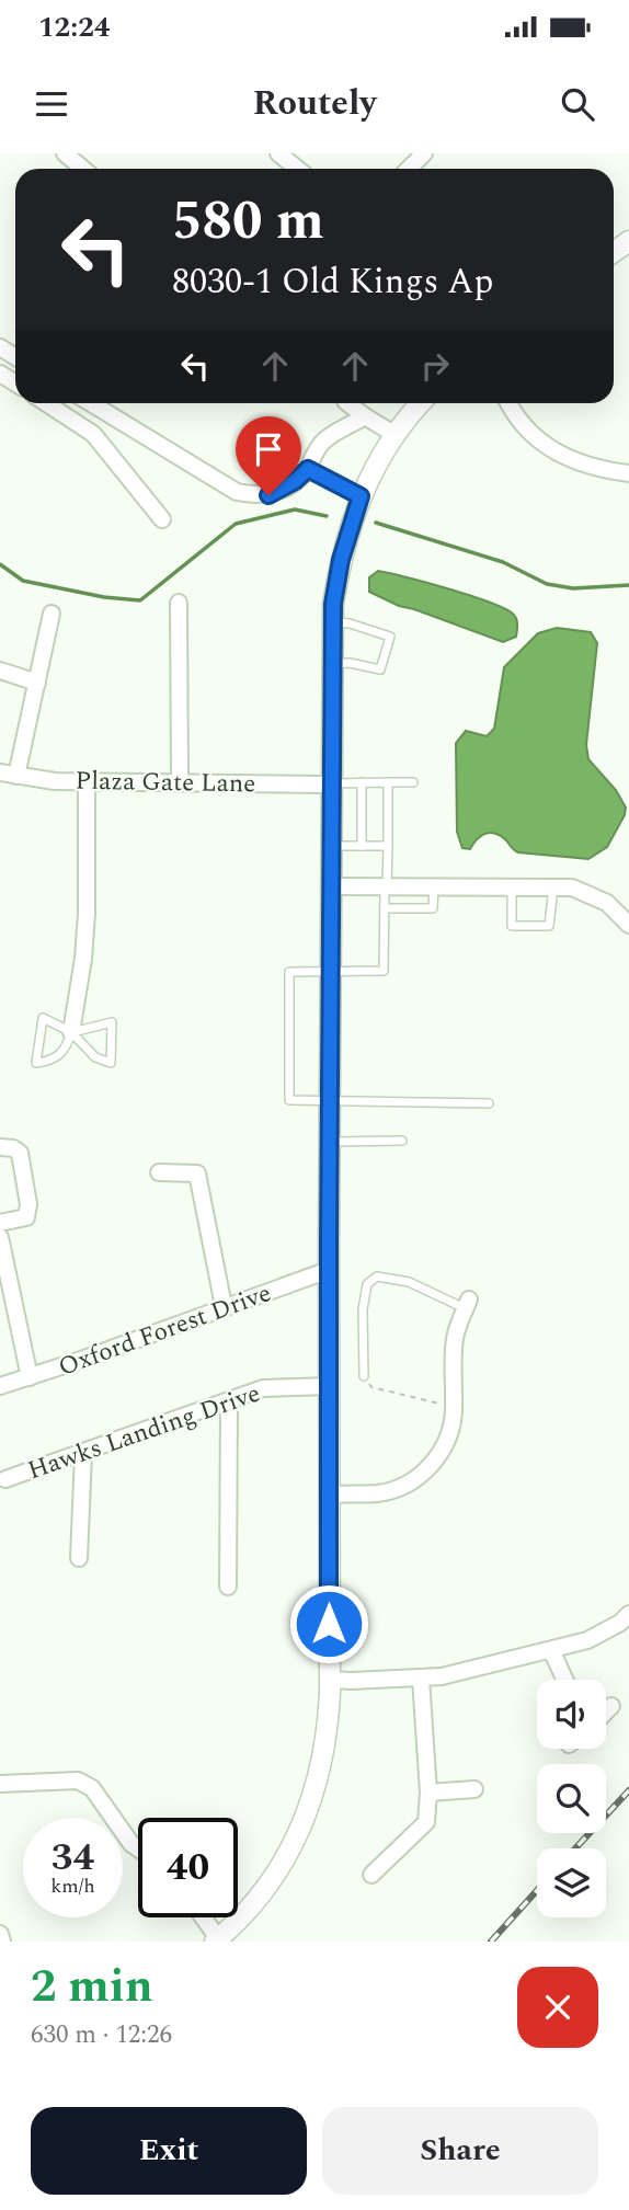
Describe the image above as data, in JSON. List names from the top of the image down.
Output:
{
  "streets": {
    "street": ["Plaza Gate Lane", "Oxford Forest Drive", "Hawks Landing Drive"]
  },
  "page": {
    "status": "12:24",
    "header": "Routely",
    "turn": ["580 m", "8030-1 Old Kings Ap"],
    "speed": "34 km/h",
    "limit": "40",
    "heading": ["2 min", "630 m · 12:26"],
    "buttons": ["Exit", "Share"]
  }
}
